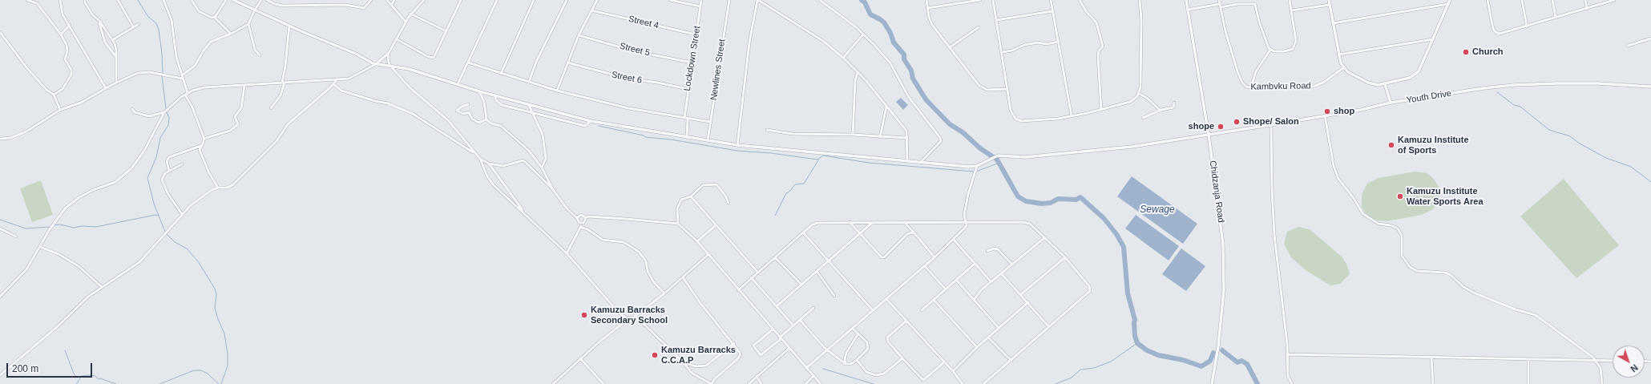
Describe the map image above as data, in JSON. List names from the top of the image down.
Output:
{
  "streets": {
    "street": [
      "Street 4",
      "Street 5",
      "Lockdown Street",
      "Newlines Street",
      "Street 6",
      "Kambvku Road",
      "Youth Drive",
      "Chidzanja Road"
    ]
  },
  "crossings": [
    ["Street 4", "Lockdown Street"],
    ["Street 5", "Lockdown Street"],
    ["Lockdown Street", "Street 6"],
    ["Youth Drive", "Chidzanja Road"]
  ],
  "water": ["Sewage"],
  "places": [
    "Church",
    "shop",
    "Shope/ Salon",
    "shope",
    "Kamuzu Institute of Sports",
    "Kamuzu Institute Water Sports Area",
    "Kamuzu Barracks Secondary School",
    "Kamuzu Barracks C.C.A.P"
  ],
  "scale_bar": "200 m",
  "north": "bottom right"
}
